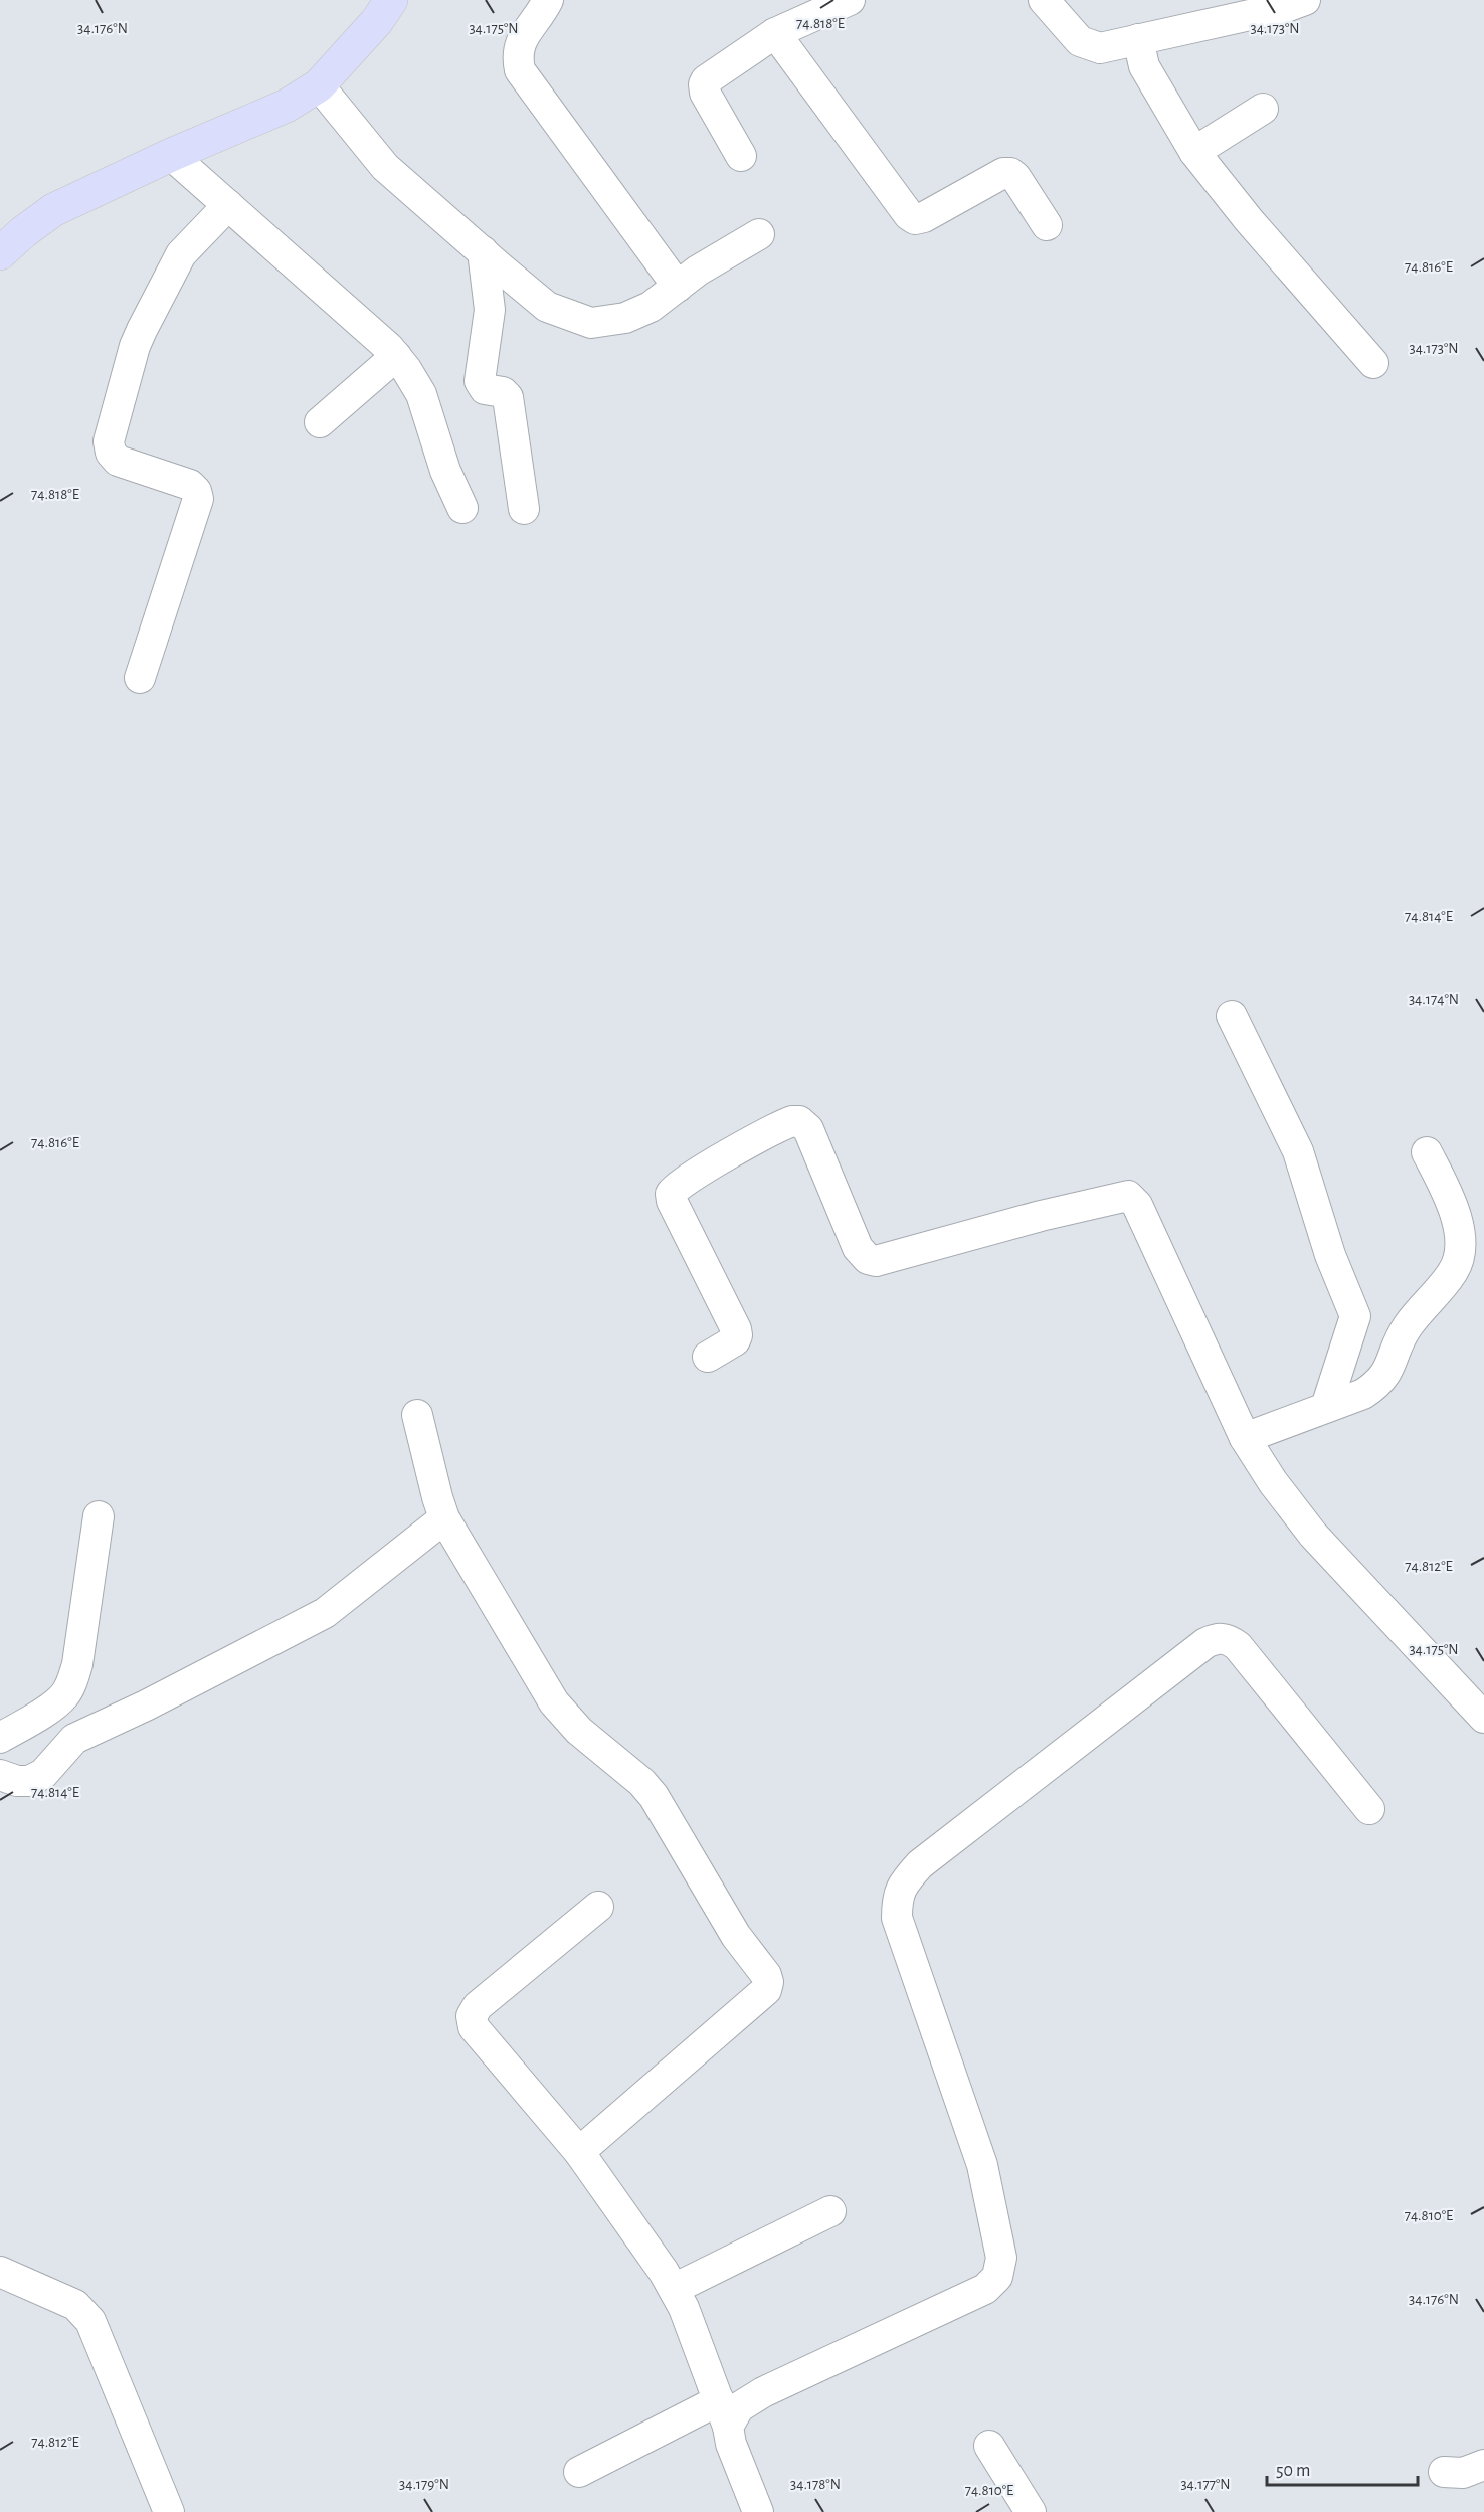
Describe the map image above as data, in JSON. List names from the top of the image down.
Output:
{
  "scale_bar": "50 m",
  "coordinates": [
    "74.818°E",
    "34.175°N",
    "34.176°N",
    "34.173°N",
    "74.816°E",
    "74.814°E",
    "34.174°N",
    "74.812°E",
    "74.810°E",
    "34.179°N",
    "34.178°N",
    "34.177°N"
  ]
}
